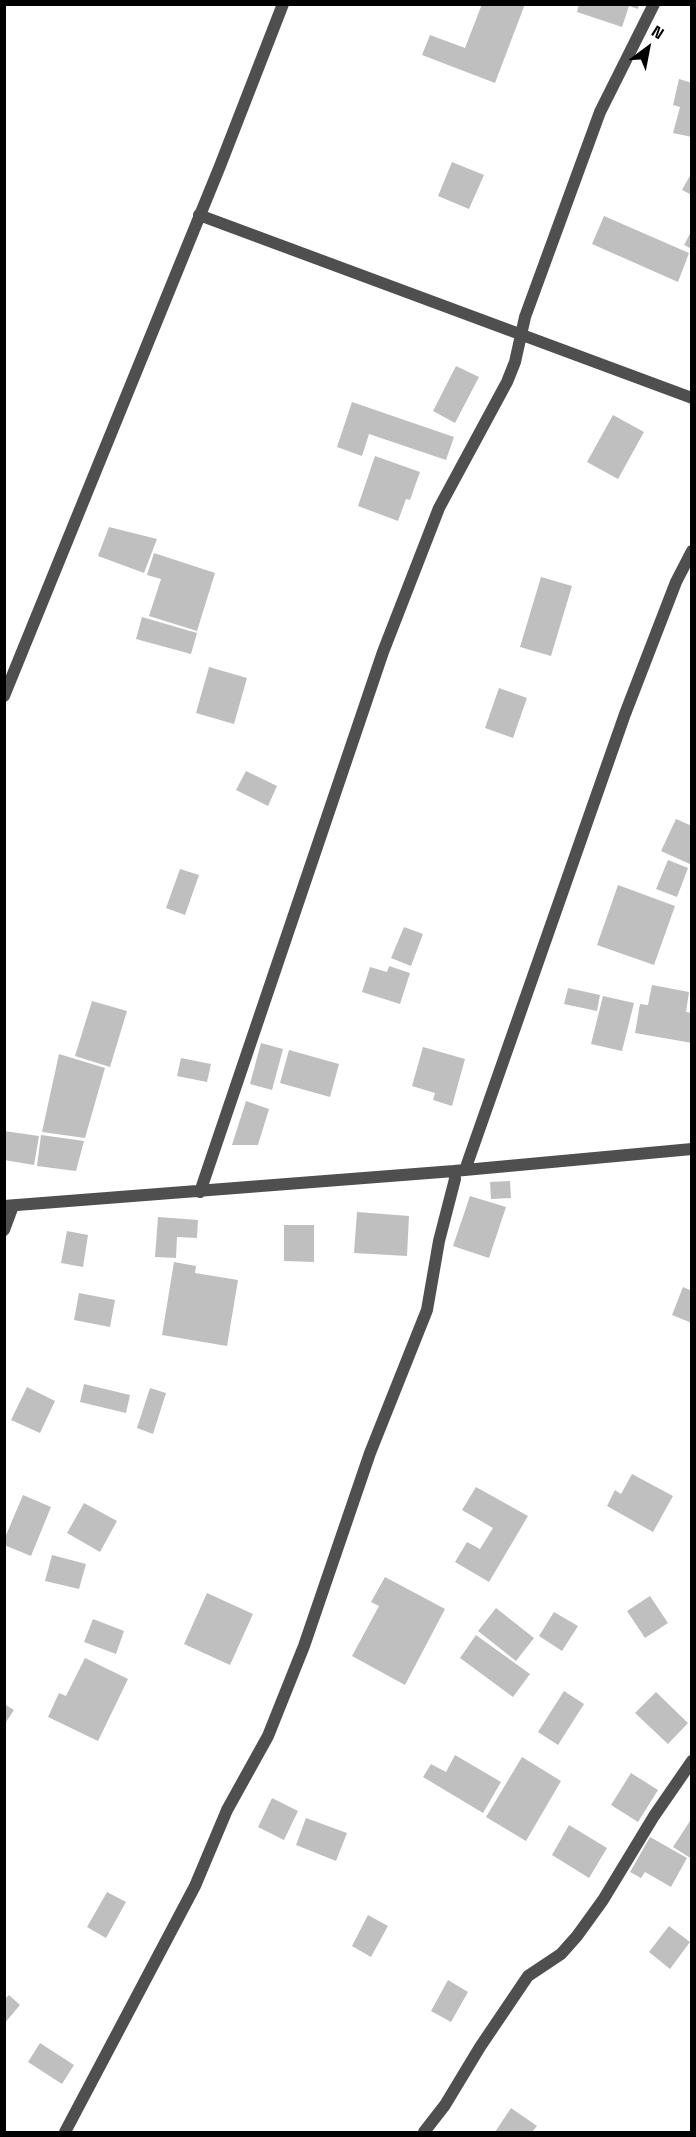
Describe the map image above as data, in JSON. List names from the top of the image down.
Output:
{
  "north": "top right"
}
